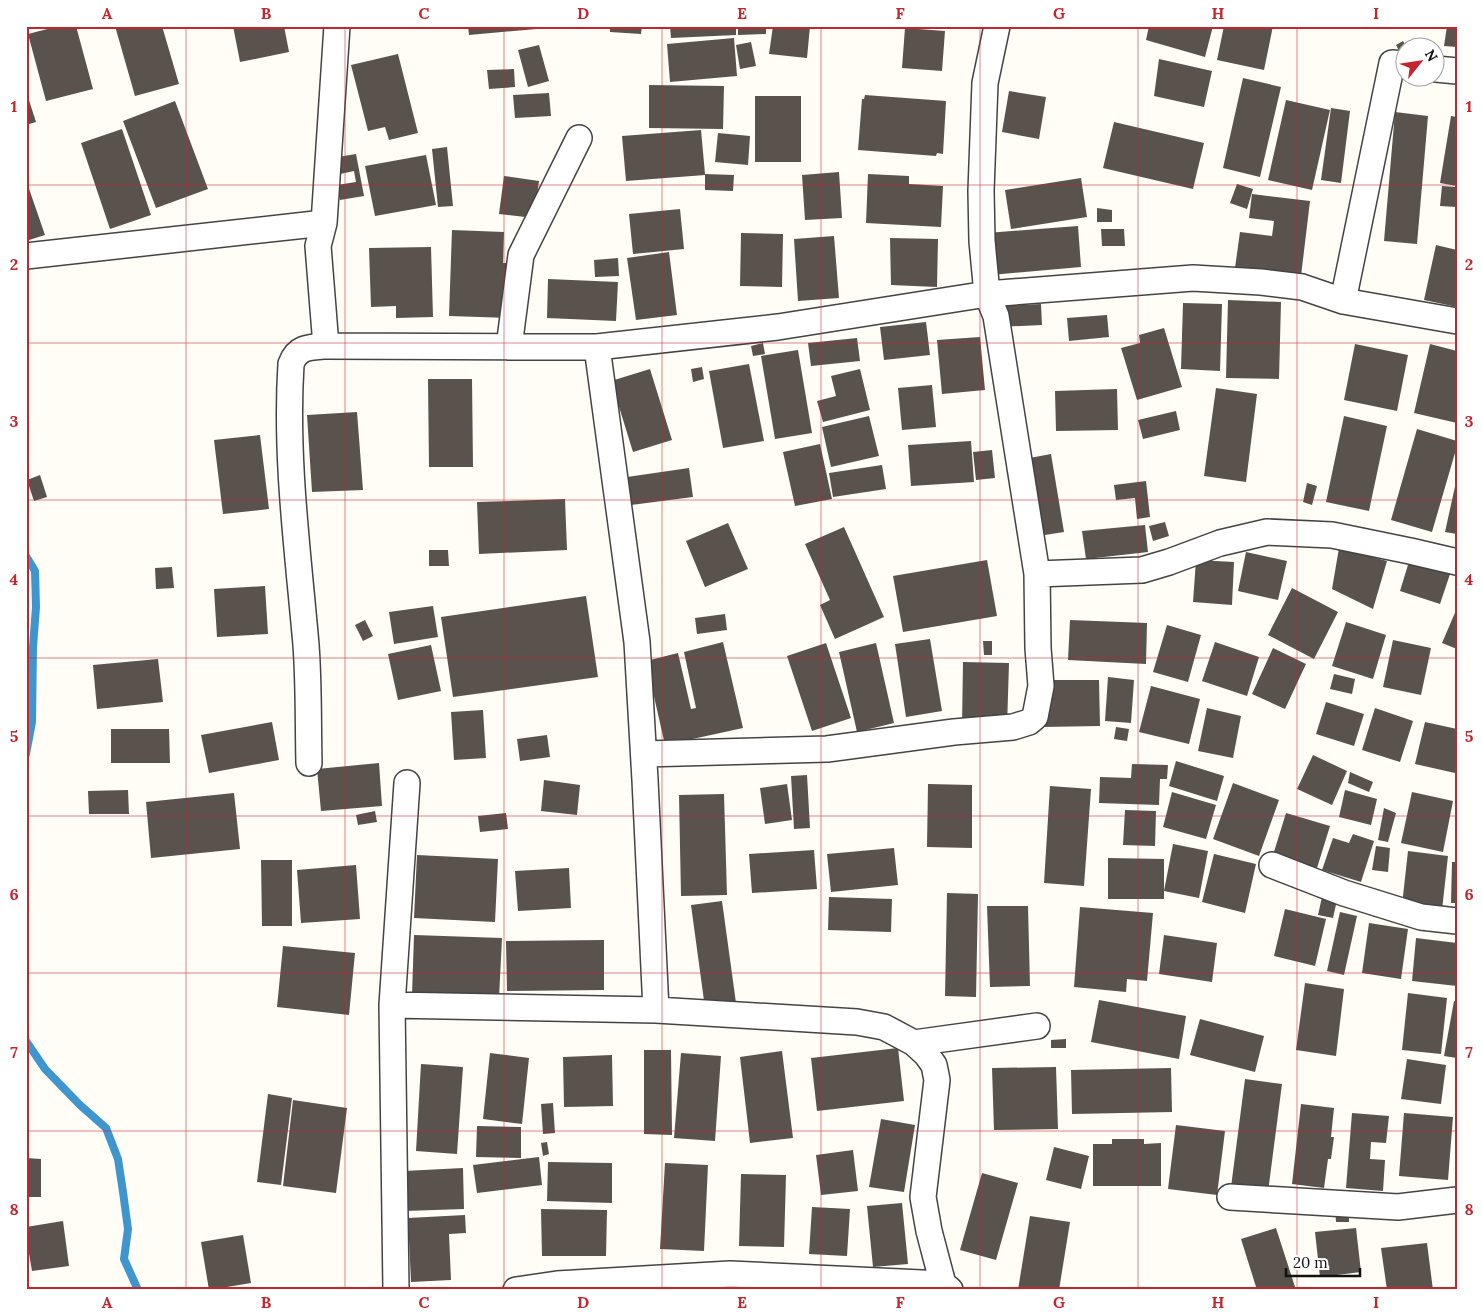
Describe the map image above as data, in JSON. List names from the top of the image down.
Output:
{
  "scale_bar": "20 m",
  "north": "top right",
  "grid": {
    "columns": [
      "A",
      "B",
      "C",
      "D",
      "E",
      "F",
      "G",
      "H",
      "I"
    ],
    "rows": [
      "1",
      "2",
      "3",
      "4",
      "5",
      "6",
      "7",
      "8"
    ]
  }
}
